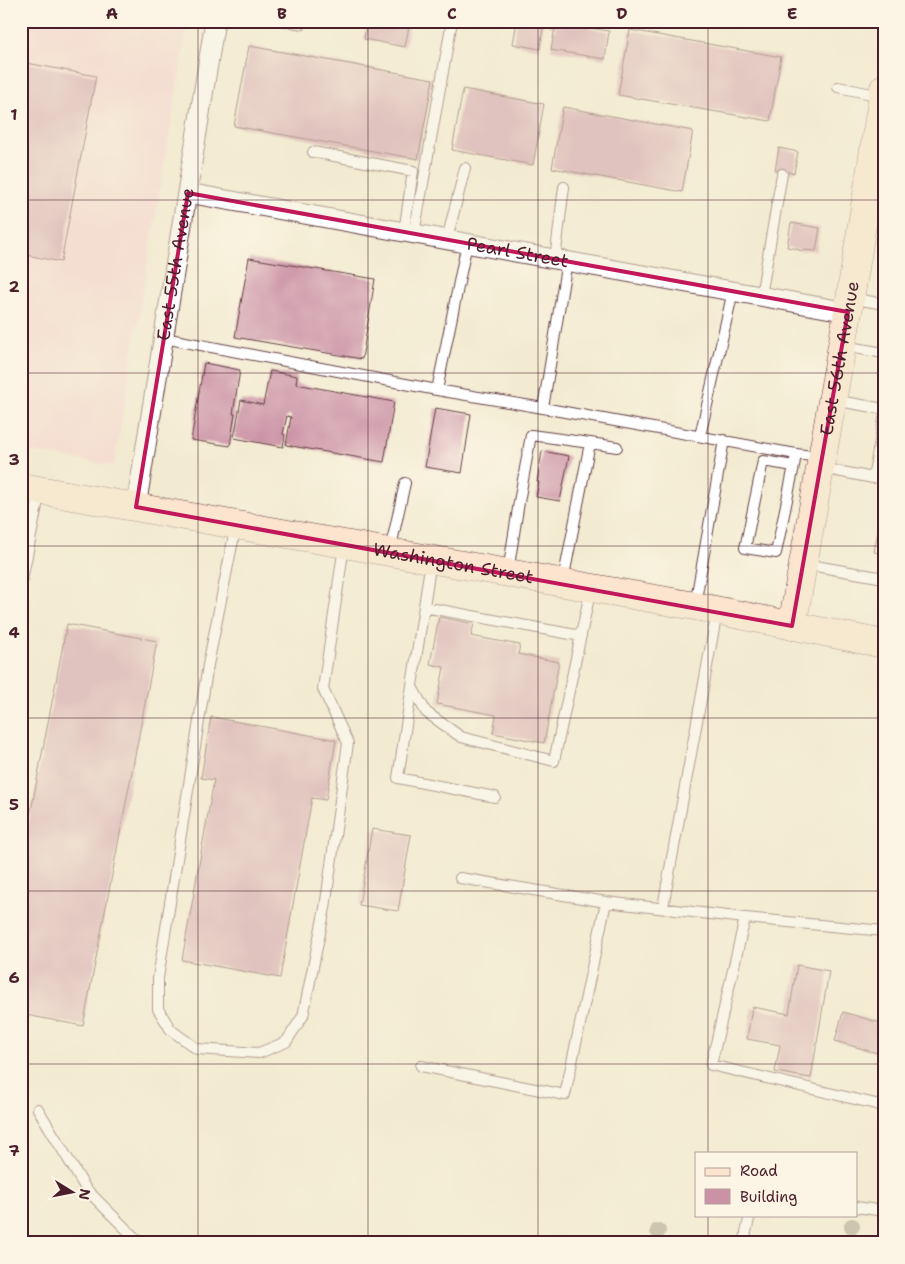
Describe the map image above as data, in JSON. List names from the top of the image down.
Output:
{
  "streets": {
    "main road": ["East 56th Avenue", "Washington Street"],
    "street": ["Pearl Street", "East 55th Avenue"]
  },
  "crossings": [
    ["Pearl Street", "East 55th Avenue"],
    ["Pearl Street", "East 56th Avenue"],
    ["East 55th Avenue", "Washington Street"],
    ["East 56th Avenue", "Washington Street"]
  ],
  "legend": ["Road", "Building"],
  "north": "right",
  "grid": {
    "columns": [
      "A",
      "B",
      "C",
      "D",
      "E"
    ],
    "rows": [
      "1",
      "2",
      "3",
      "4",
      "5",
      "6",
      "7"
    ]
  }
}
